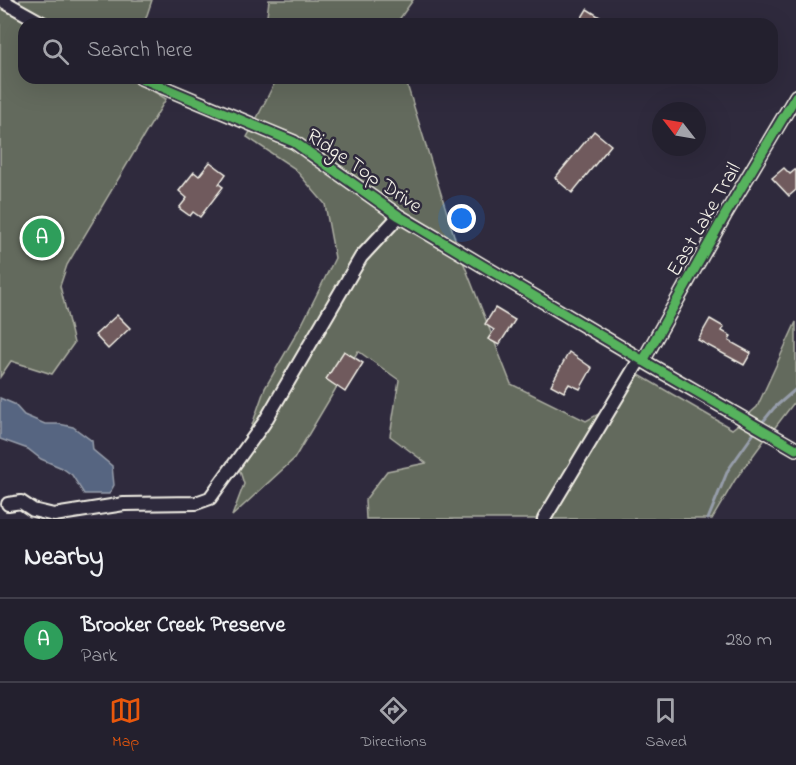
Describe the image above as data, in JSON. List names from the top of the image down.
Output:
{
  "streets": {
    "street": ["Ridge Top Drive", "East Lake Trail"]
  },
  "crossings": [
    ["Ridge Top Drive", "East Lake Trail"]
  ],
  "north": "top left",
  "page": {
    "search": "Search here",
    "pins": "A",
    "heading": "Nearby",
    "list": [
      {
        "mark": "A",
        "name": "Brooker Creek Preserve",
        "note": "Park",
        "value": "280 m"
      }
    ],
    "nav": ["Map", "Directions", "Saved"]
  }
}
